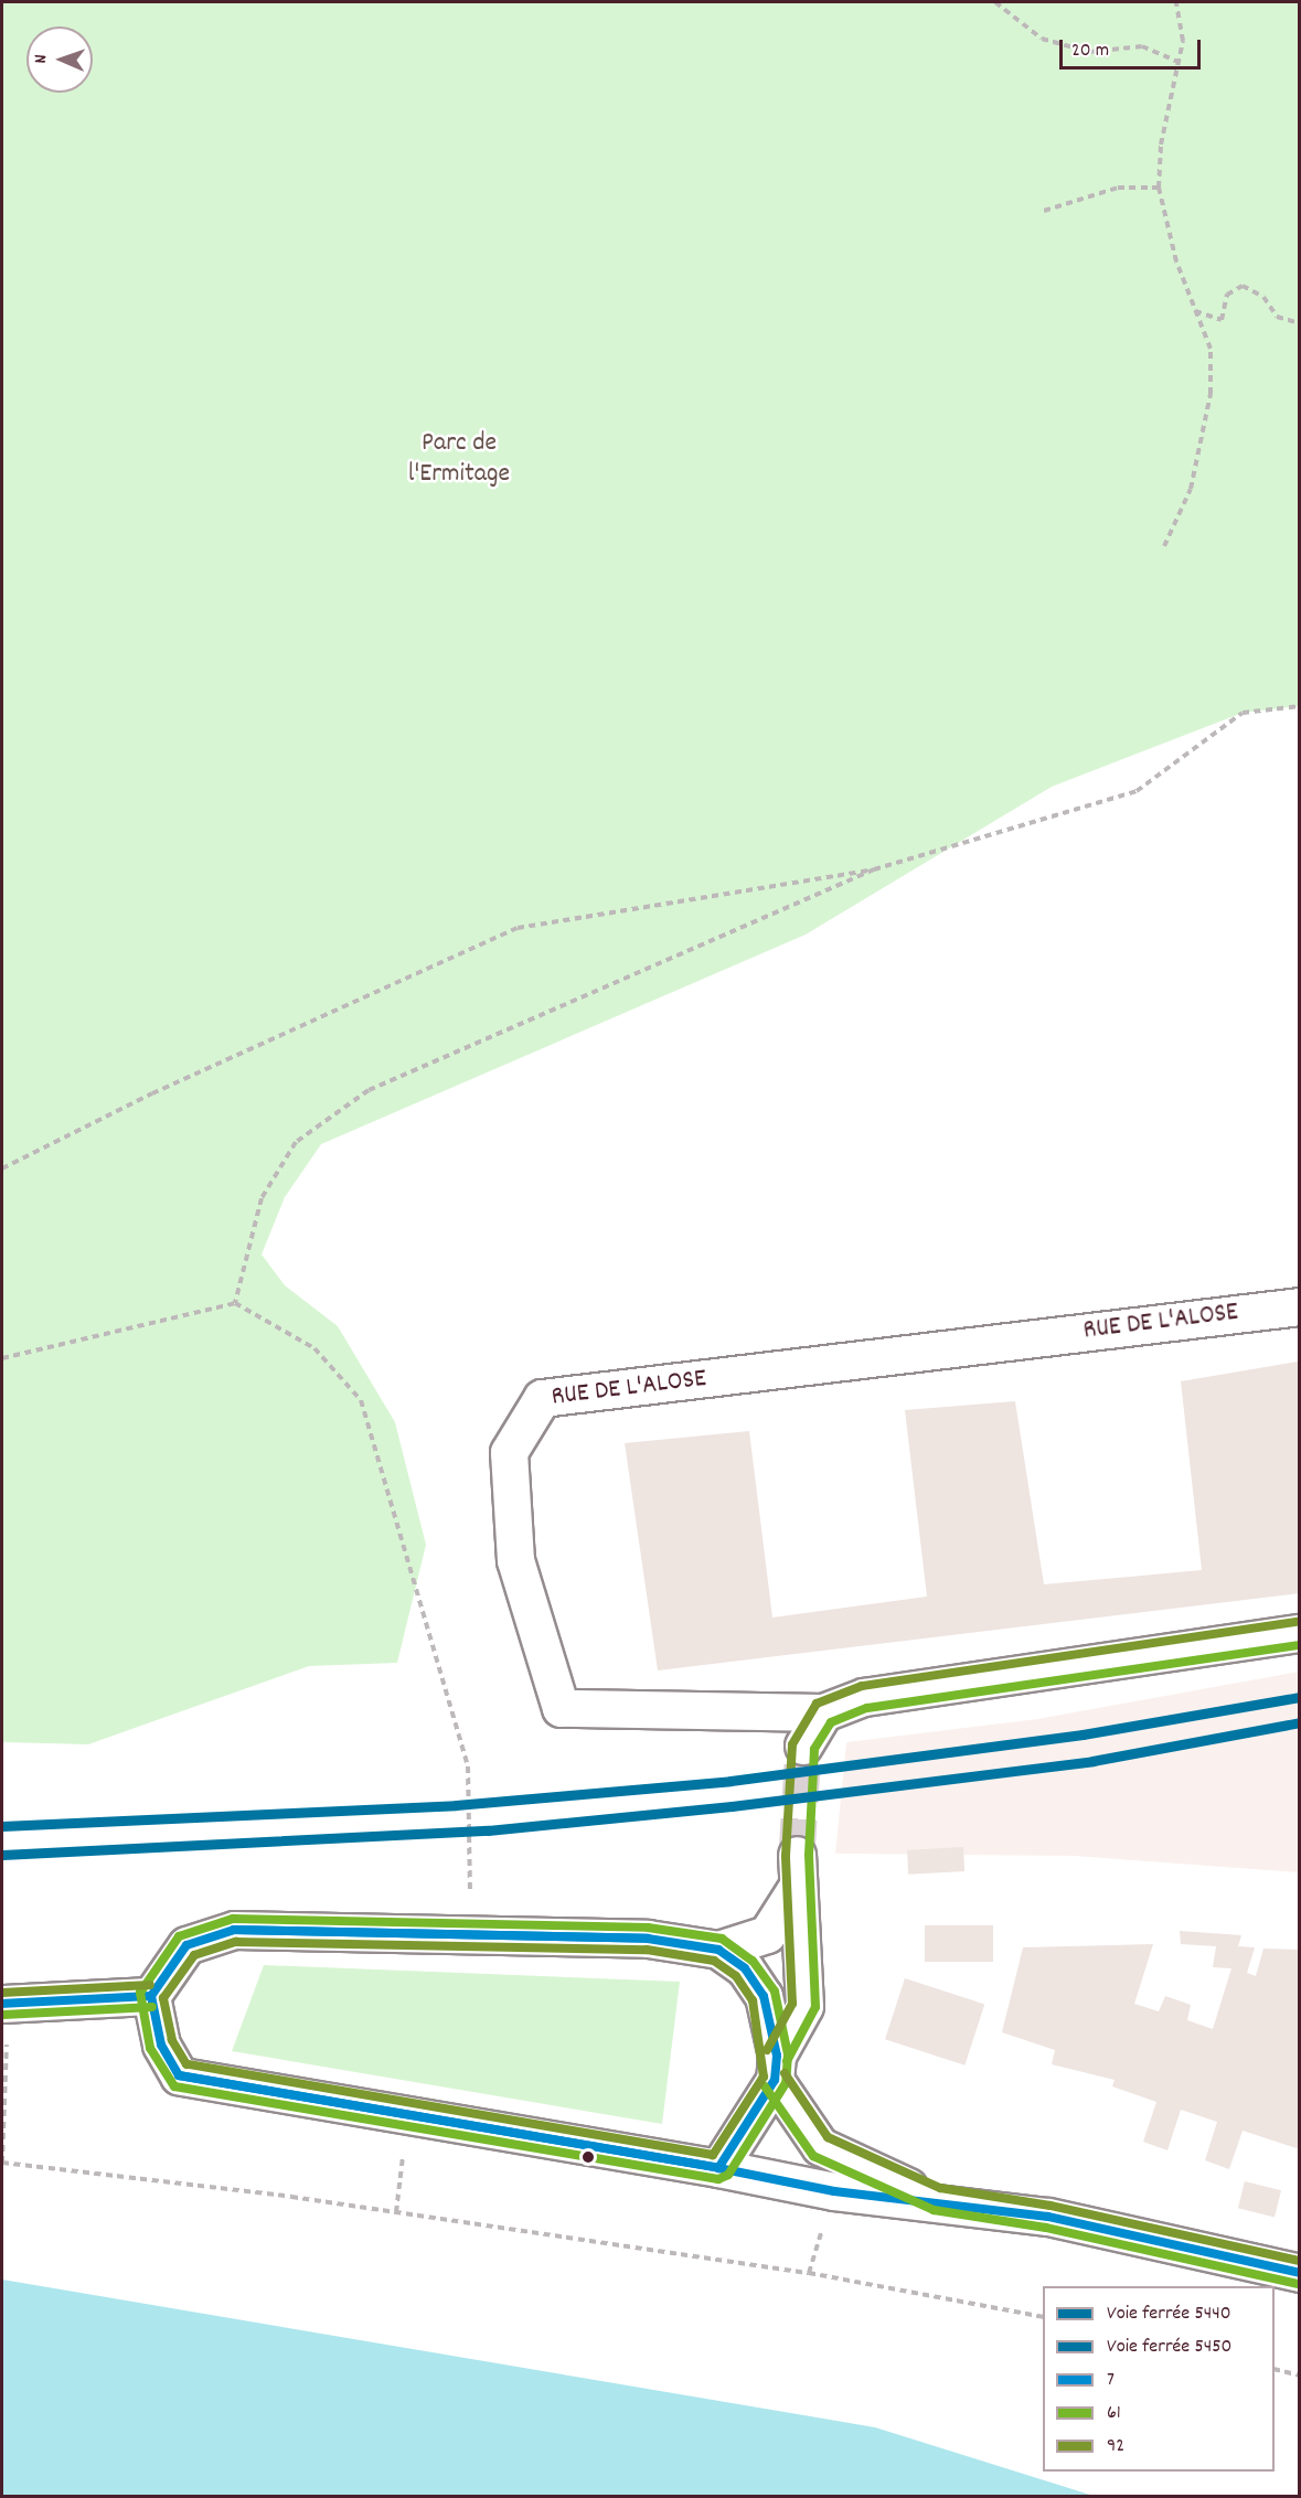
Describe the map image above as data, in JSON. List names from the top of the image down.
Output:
{
  "streets": {
    "main road": ["RUE DE L'ALOSE"]
  },
  "parks": ["Parc de l'Ermitage"],
  "lines": [
    "transit line 92",
    "transit line 61",
    "rail line 5450",
    "rail line 5440",
    "transit line 7"
  ],
  "legend": [
    "Voie ferrée 5440",
    "Voie ferrée 5450",
    "7",
    "61",
    "92"
  ],
  "scale_bar": "20 m",
  "north": "left"
}
